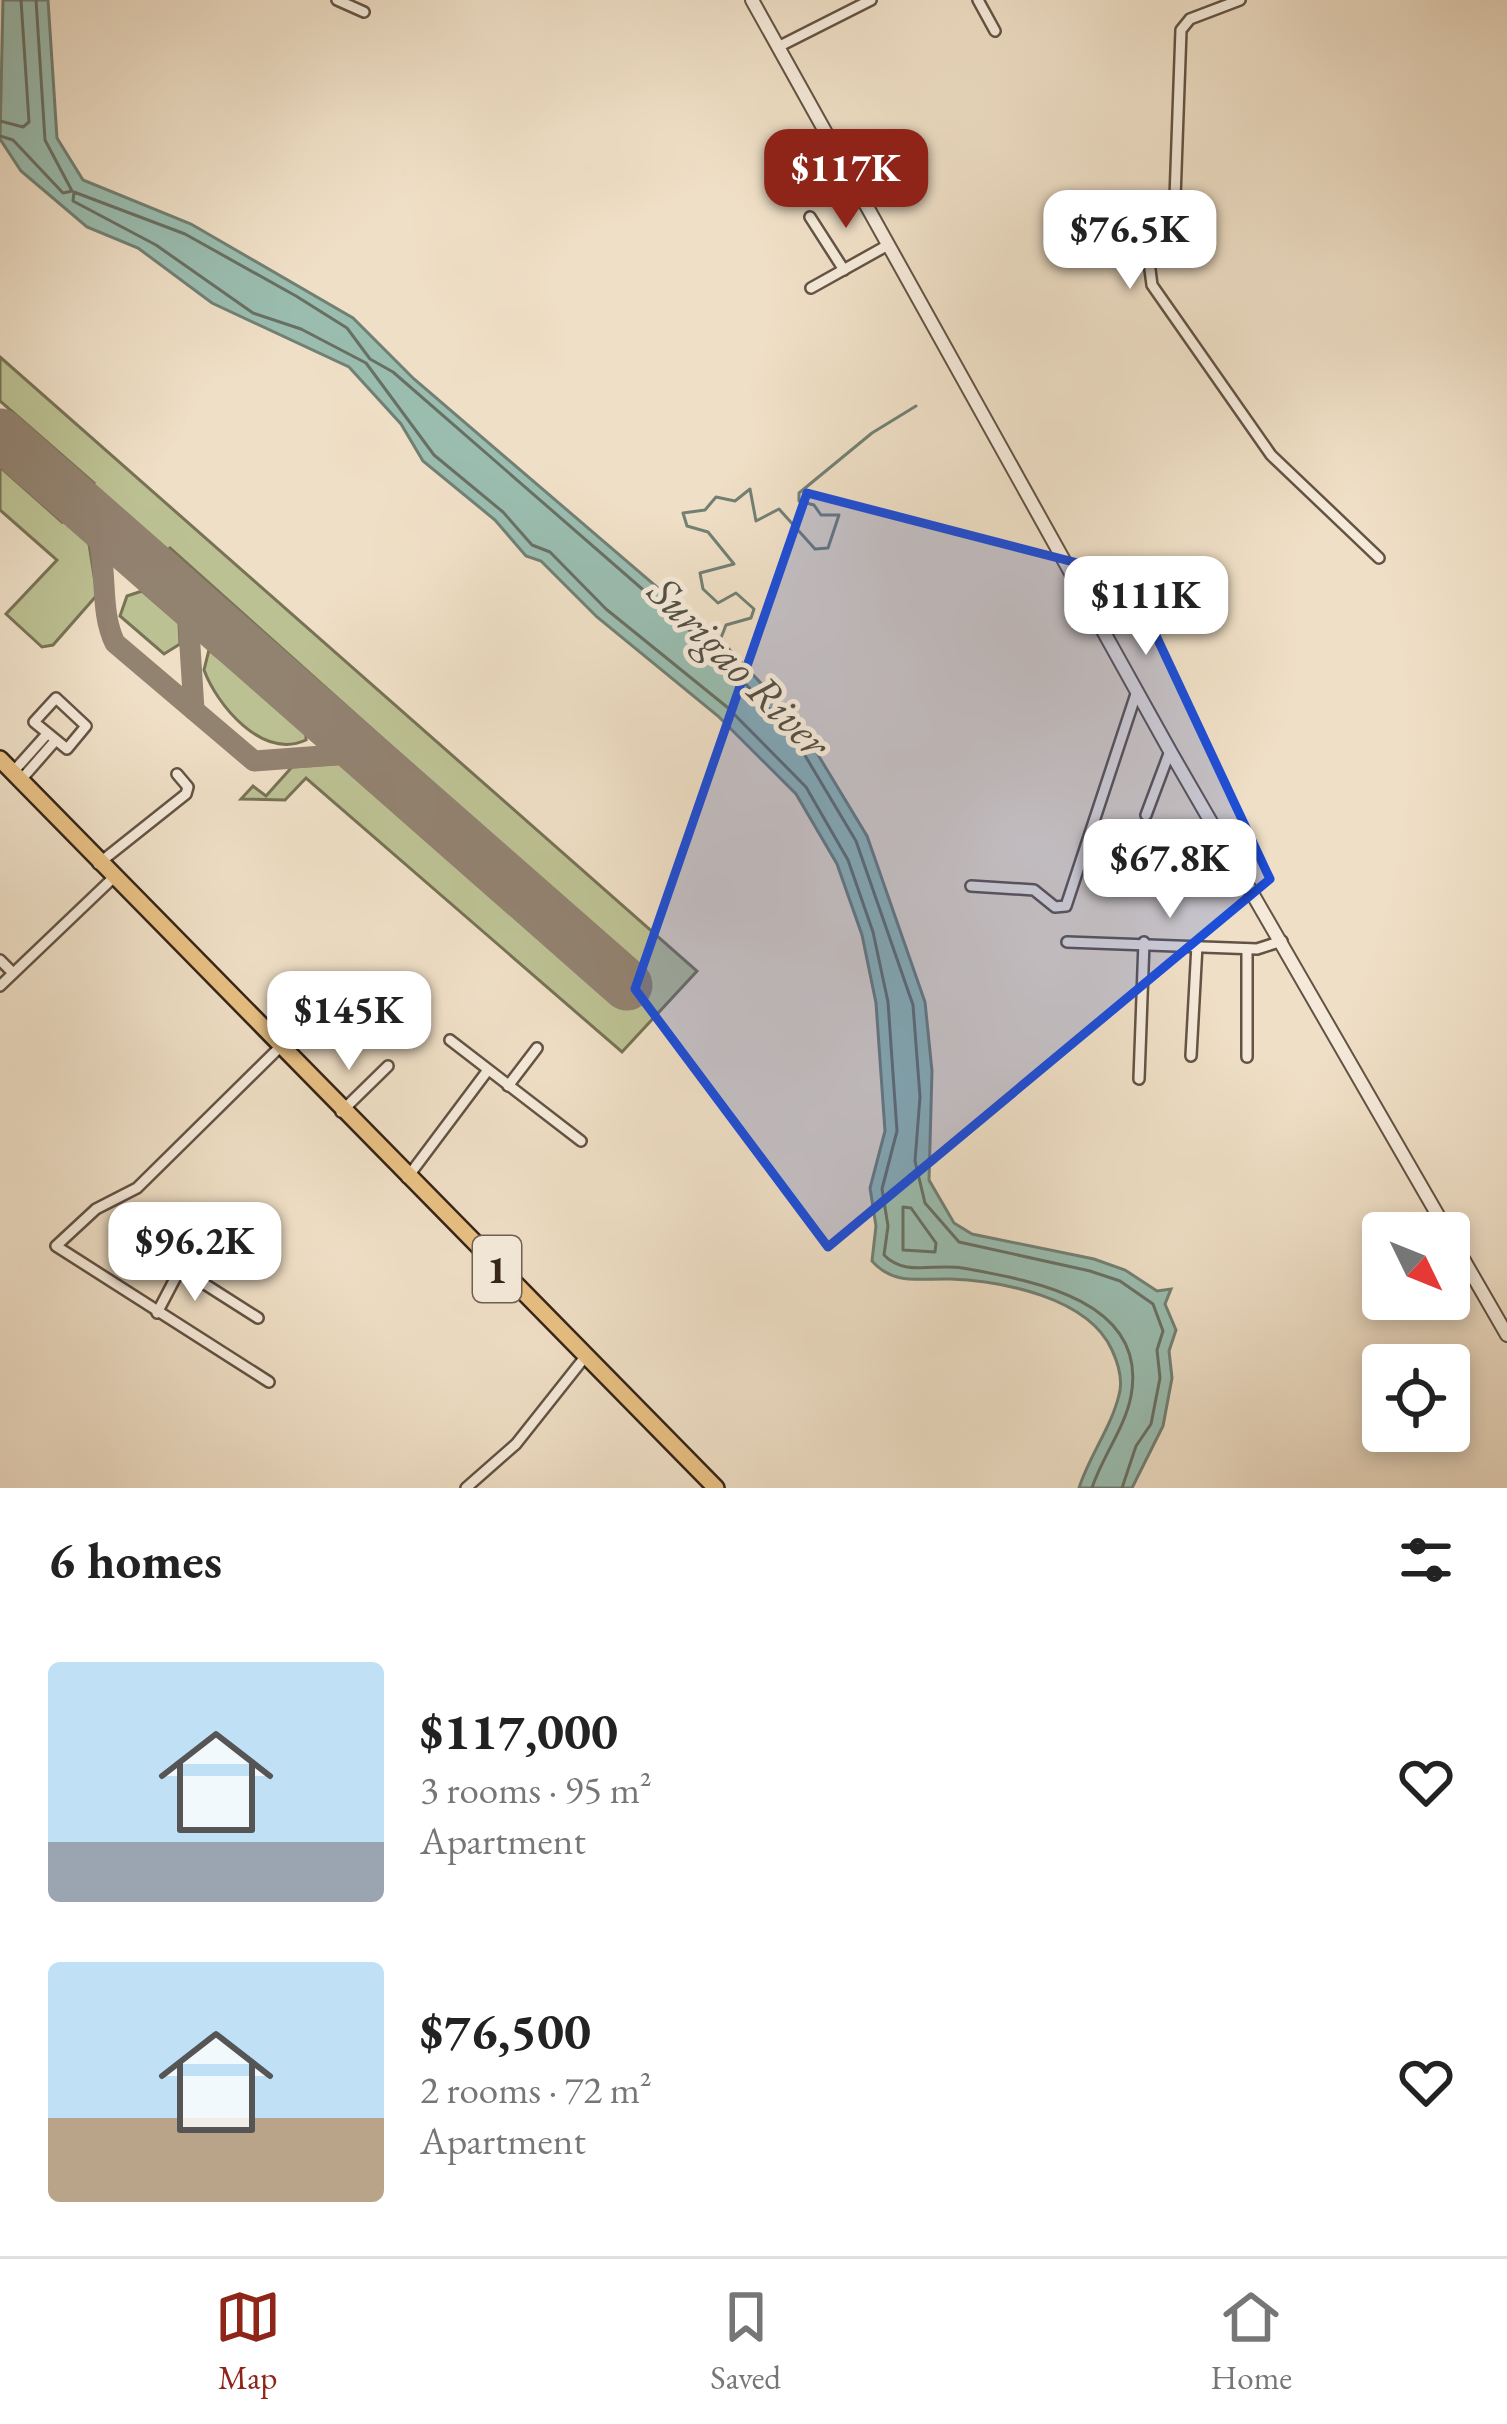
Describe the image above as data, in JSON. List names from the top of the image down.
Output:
{
  "streets": {
    "highway": ["1"]
  },
  "water": ["Surigao River"],
  "north": "bottom right",
  "page": {
    "price": [
      "$117K",
      "$76.5K",
      "$111K",
      "$67.8K",
      "$145K",
      "$96.2K"
    ],
    "heading": "6 homes",
    "list": [
      {
        "name": "$117,000",
        "note": "3 rooms · 95 m² · Apartment"
      },
      {
        "name": "$76,500",
        "note": "2 rooms · 72 m² · Apartment"
      }
    ],
    "tabs": ["Map", "Saved", "Home"]
  }
}
